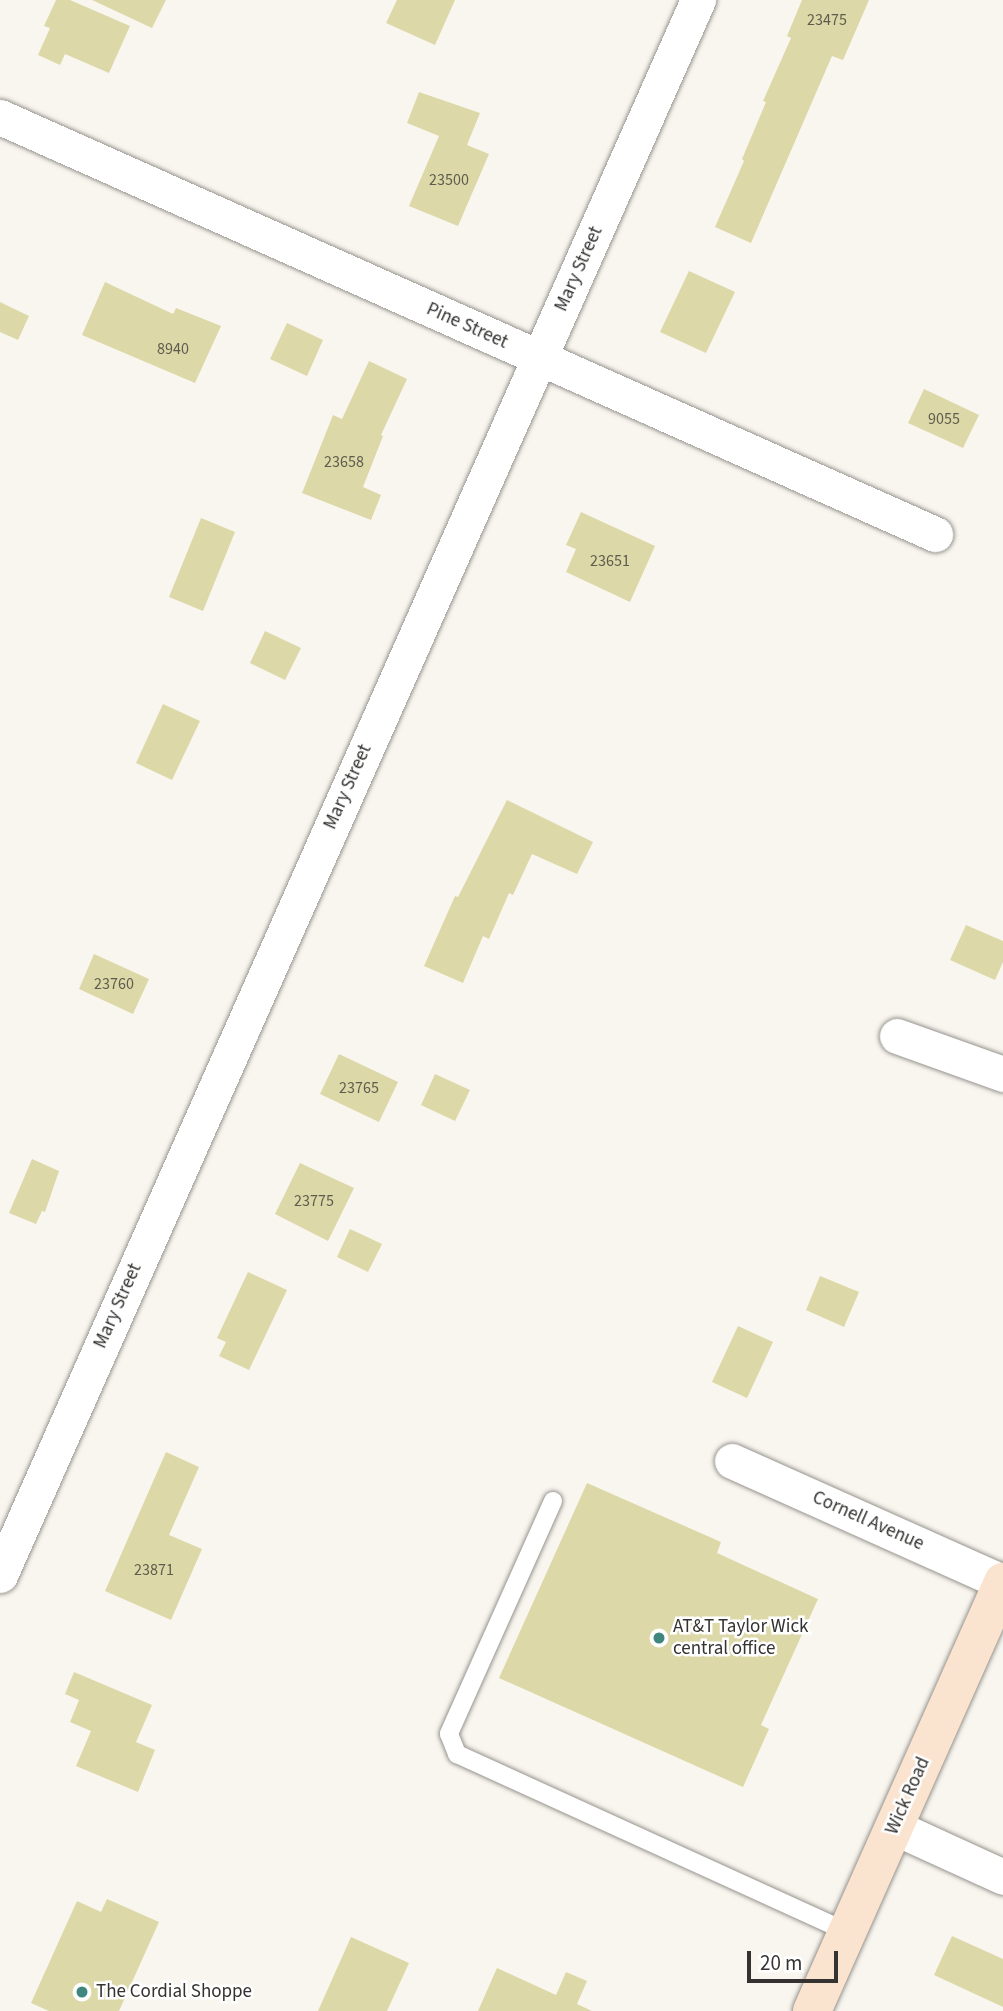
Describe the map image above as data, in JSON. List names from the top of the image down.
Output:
{
  "streets": {
    "street": [
      "Mary Street",
      "Pine Street",
      "Cornell Avenue",
      "Wick Road"
    ]
  },
  "crossings": [
    ["Mary Street", "Pine Street"],
    ["Cornell Avenue", "Wick Road"]
  ],
  "places": ["AT&T Taylor Wick central office", "The Cordial Shoppe"],
  "house_numbers": [
    "23475",
    "23500",
    "8940",
    "9055",
    "23658",
    "23651",
    "23760",
    "23765",
    "23775",
    "23871"
  ],
  "scale_bar": "20 m"
}
